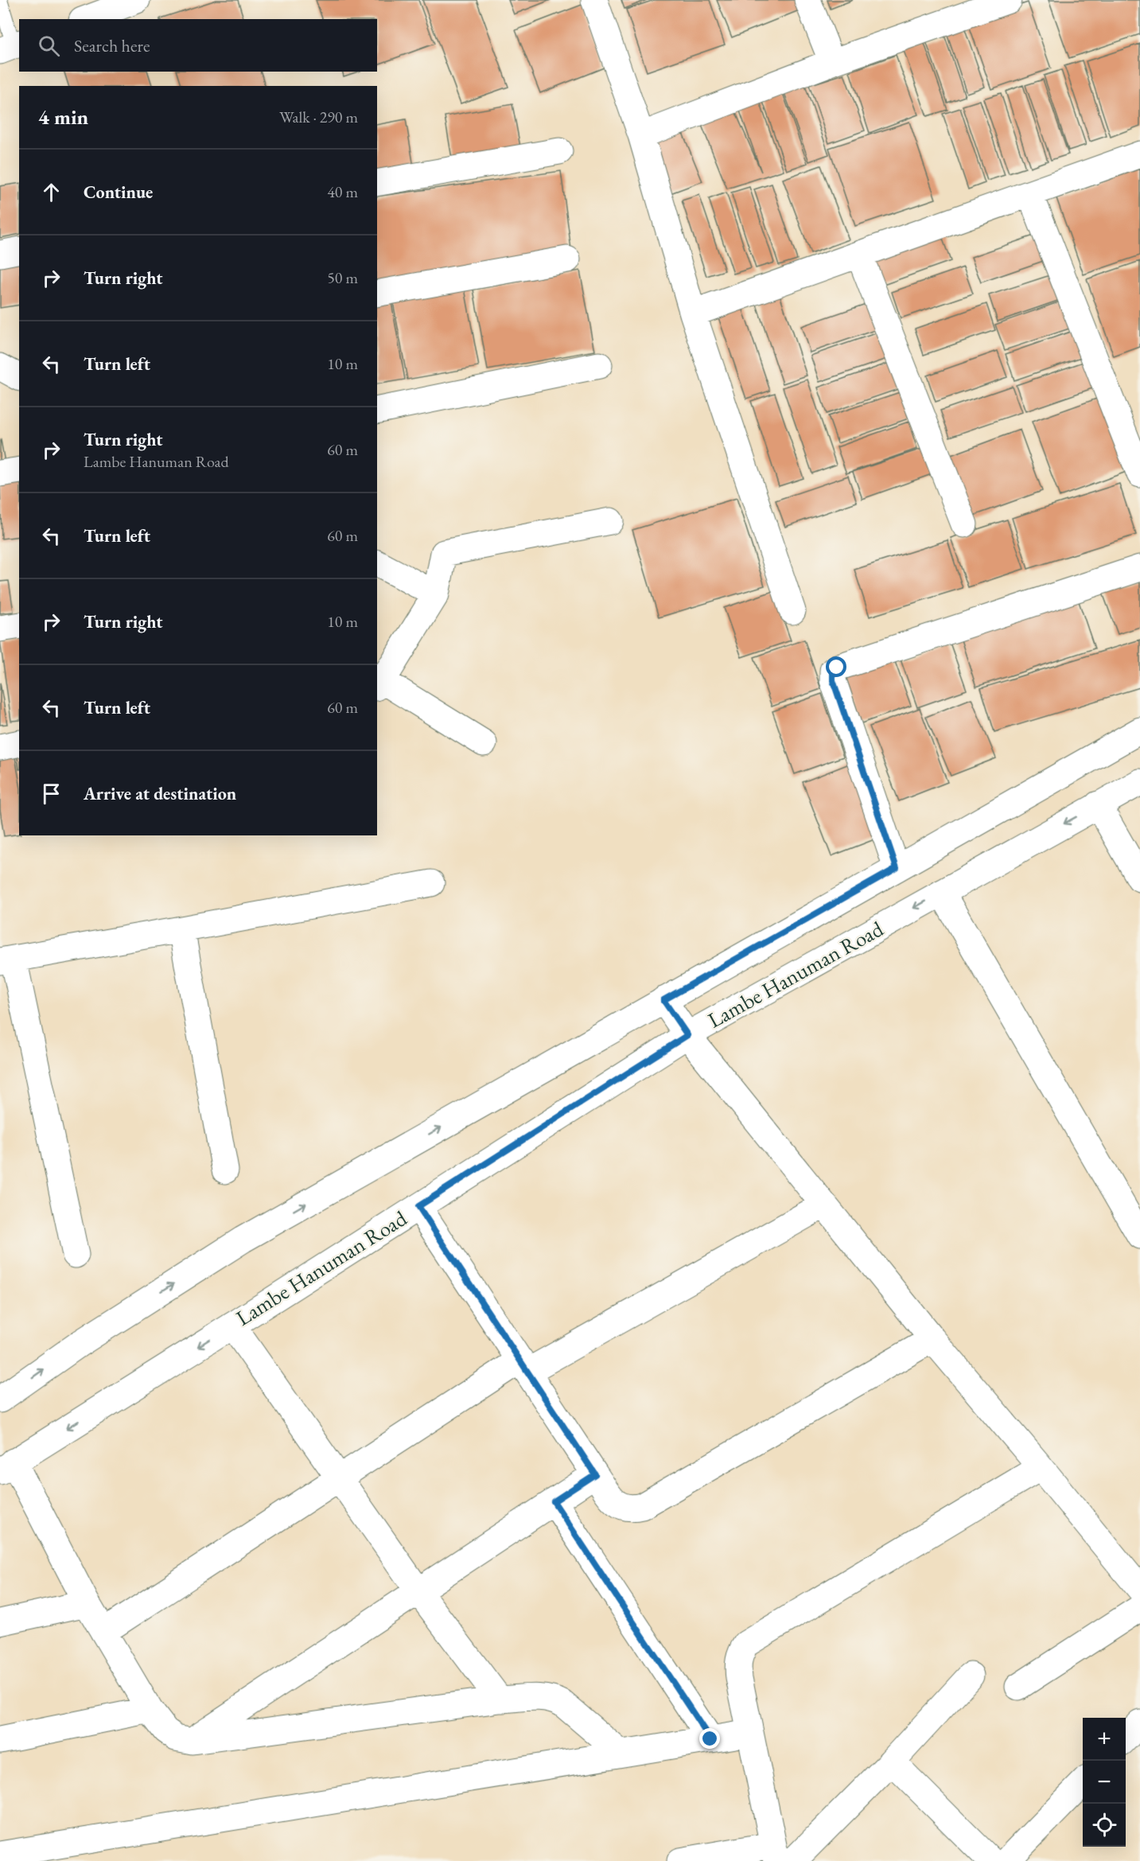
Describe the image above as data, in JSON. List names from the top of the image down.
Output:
{
  "streets": {
    "street": ["Lambe Hanuman Road"]
  },
  "page": {
    "search": "Search here",
    "heading": ["4 min", "Walk · 290 m"],
    "list": [
      ["Continue", "40 m"],
      ["Turn right", "50 m"],
      ["Turn left", "10 m"],
      ["Turn right", "Lambe Hanuman Road", "60 m"],
      ["Turn left", "60 m"],
      ["Turn right", "10 m"],
      ["Turn left", "60 m"],
      "Arrive at destination"
    ],
    "map_buttons": ["+", "−"]
  }
}
